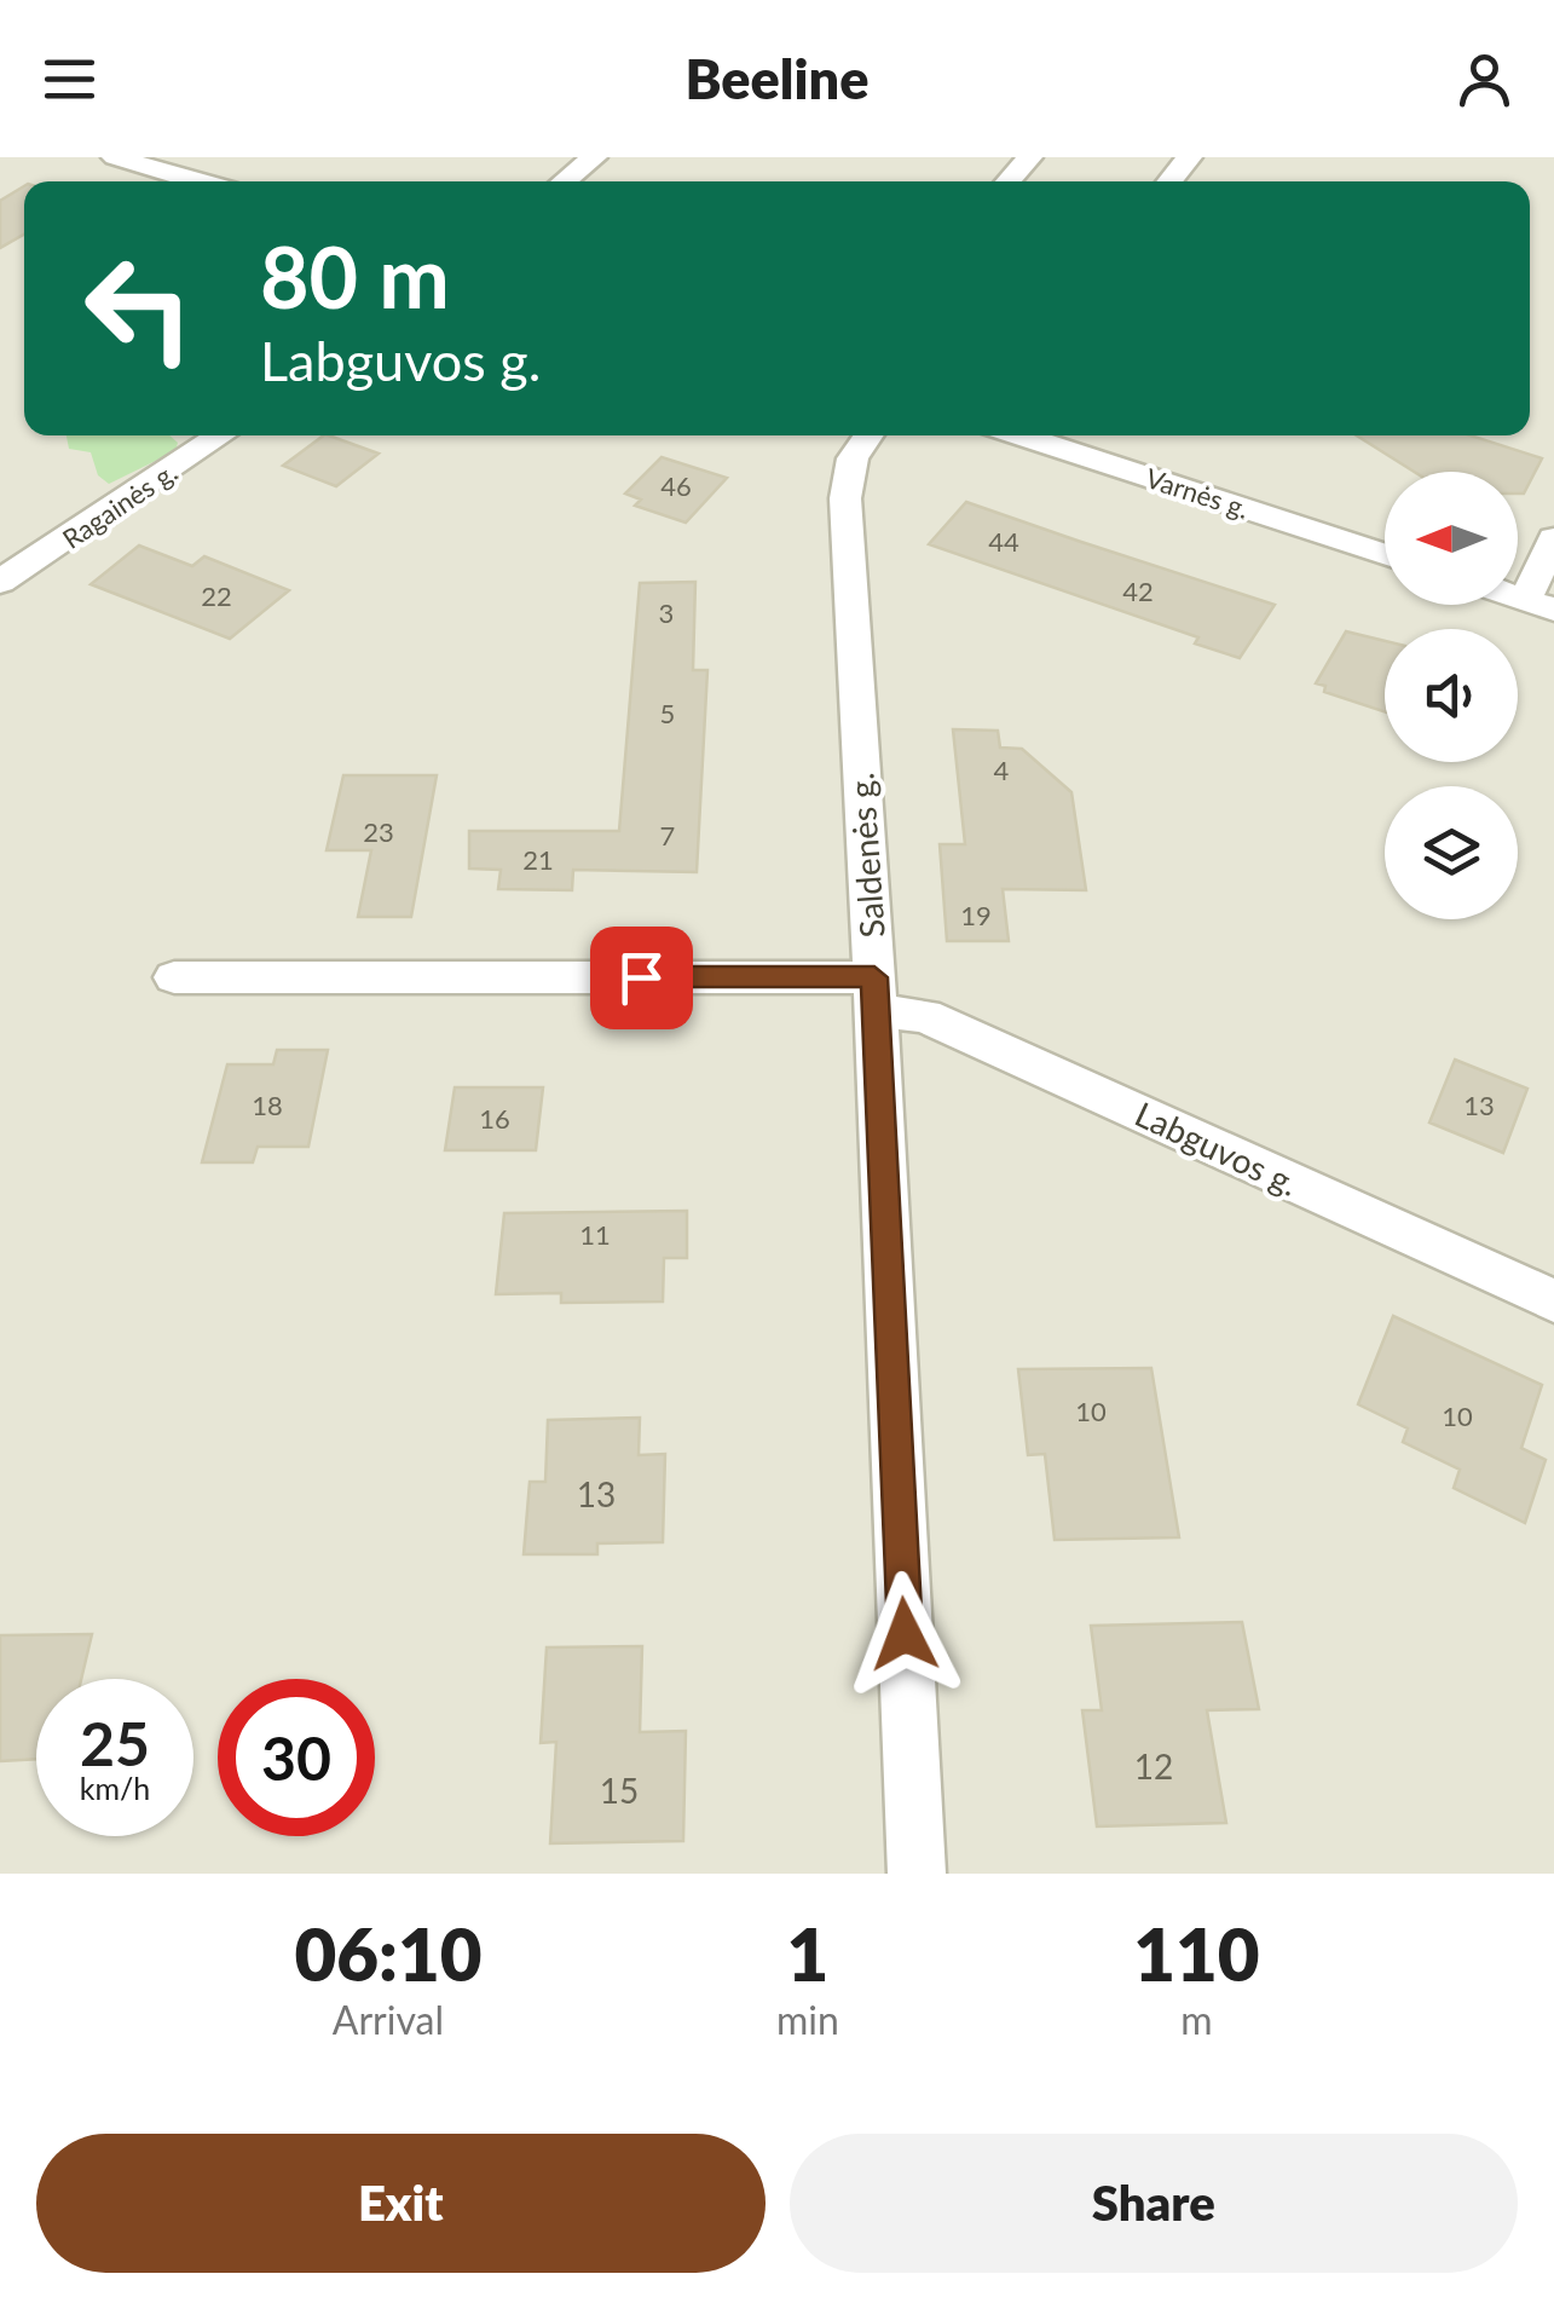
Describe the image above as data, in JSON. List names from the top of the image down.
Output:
{
  "streets": {
    "street": [
      "Varnės g.",
      "Ragainės g.",
      "Saldenės g.",
      "Labguvos g."
    ]
  },
  "crossings": [
    ["Saldenės g.", "Labguvos g."]
  ],
  "house_numbers": [
    "46",
    "44",
    "42",
    "22",
    "3",
    "5",
    "4",
    "23",
    "7",
    "21",
    "19",
    "18",
    "13",
    "16",
    "11",
    "10",
    "10",
    "13",
    "12",
    "15"
  ],
  "north": "left",
  "page": {
    "header": "Beeline",
    "turn": ["80 m", "Labguvos g."],
    "speed": "25 km/h",
    "limit": "30",
    "eta": [
      "06:10",
      "Arrival",
      "1",
      "min",
      "110",
      "m"
    ],
    "buttons": ["Exit", "Share"]
  }
}
